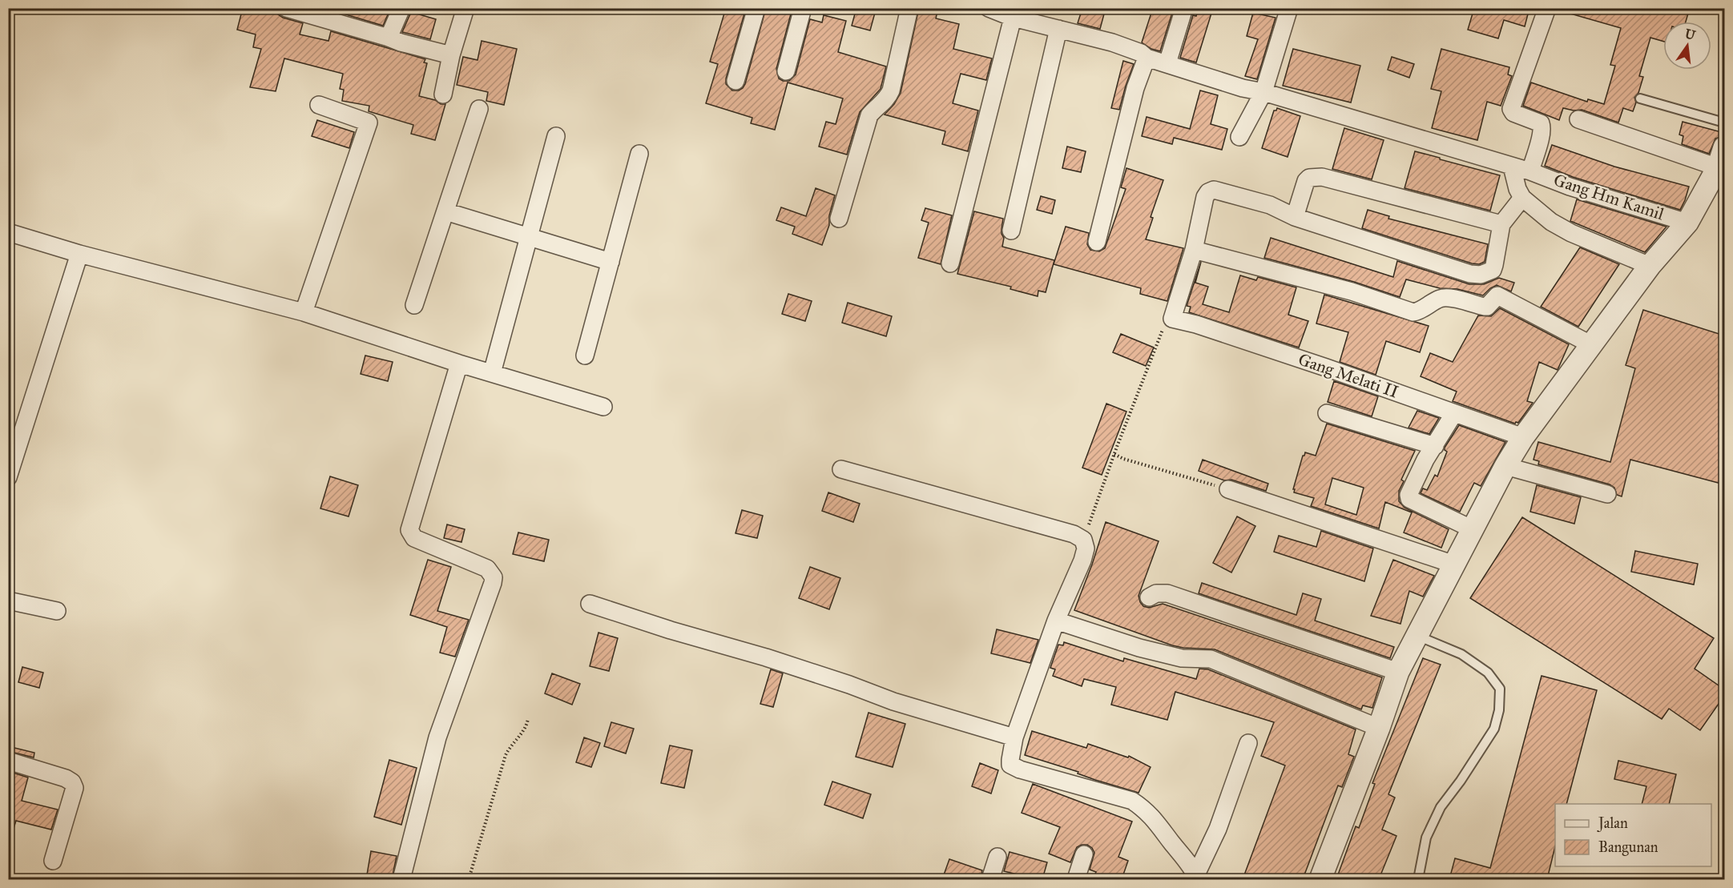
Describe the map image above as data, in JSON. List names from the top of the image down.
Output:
{
  "streets": {
    "street": ["Gang Hm Kamil", "Gang Melati II"]
  },
  "legend": ["Jalan", "Bangunan"],
  "north": "top"
}
